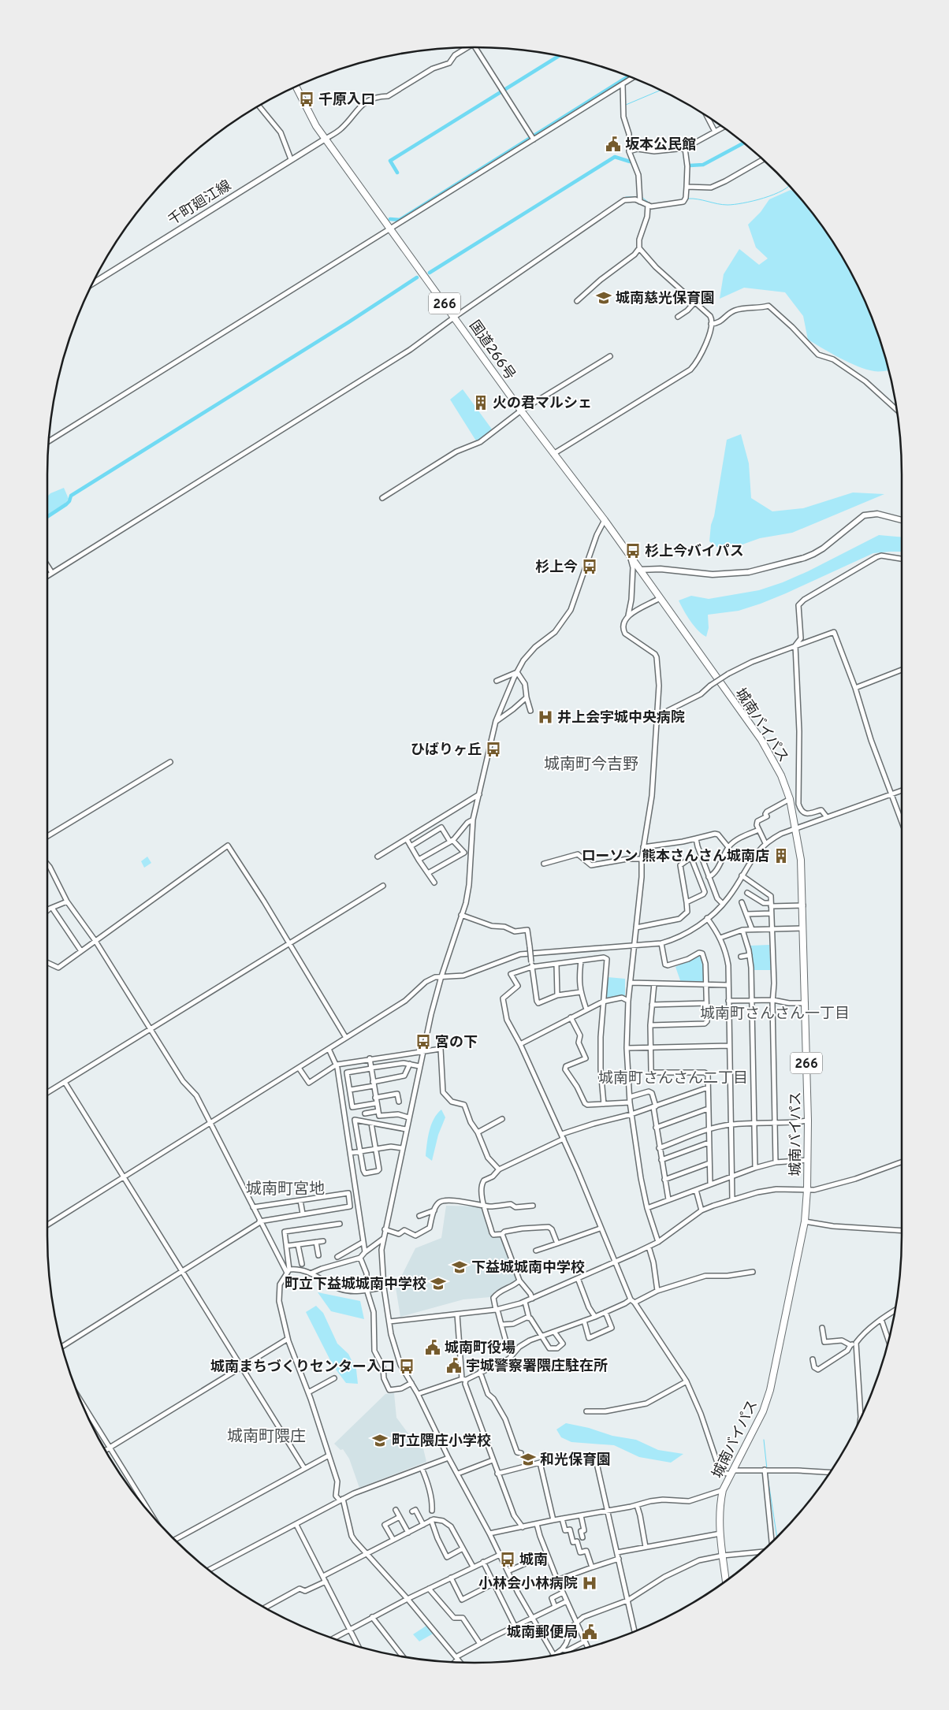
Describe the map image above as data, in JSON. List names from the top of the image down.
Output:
{
  "streets": {
    "highway": ["266", "国道266号", "城南バイパス"],
    "main road": ["千町廻江線"]
  },
  "crossings": [
    ["千町廻江線", "国道266号"],
    ["国道266号", "城南バイパス"]
  ],
  "districts": [
    "城南町今吉野",
    "城南町さんさん一丁目",
    "城南町さんさん二丁目",
    "城南町宮地",
    "城南町隈庄"
  ],
  "places": {
    "bus stop": [
      "千原入口",
      "杉上今·バイパス",
      "杉上今",
      "ひばりヶ丘",
      "宮の下",
      "城南まちづくりセンター入口",
      "城南"
    ],
    "public building": [
      "坂本公民館",
      "城南町役場",
      "宇城警察署隈庄駐在所",
      "城南郵便局"
    ],
    "school or university": [
      "城南慈光保育園",
      "下益城城南中学校",
      "町立下益城城南中学校",
      "町立隈庄小学校",
      "和光保育園"
    ],
    "building": ["火の君マルシェ", "ローソン 熊本さんさん城南店"],
    "hospital": ["井上会宇城中央病院", "小林会小林病院"]
  }
}
